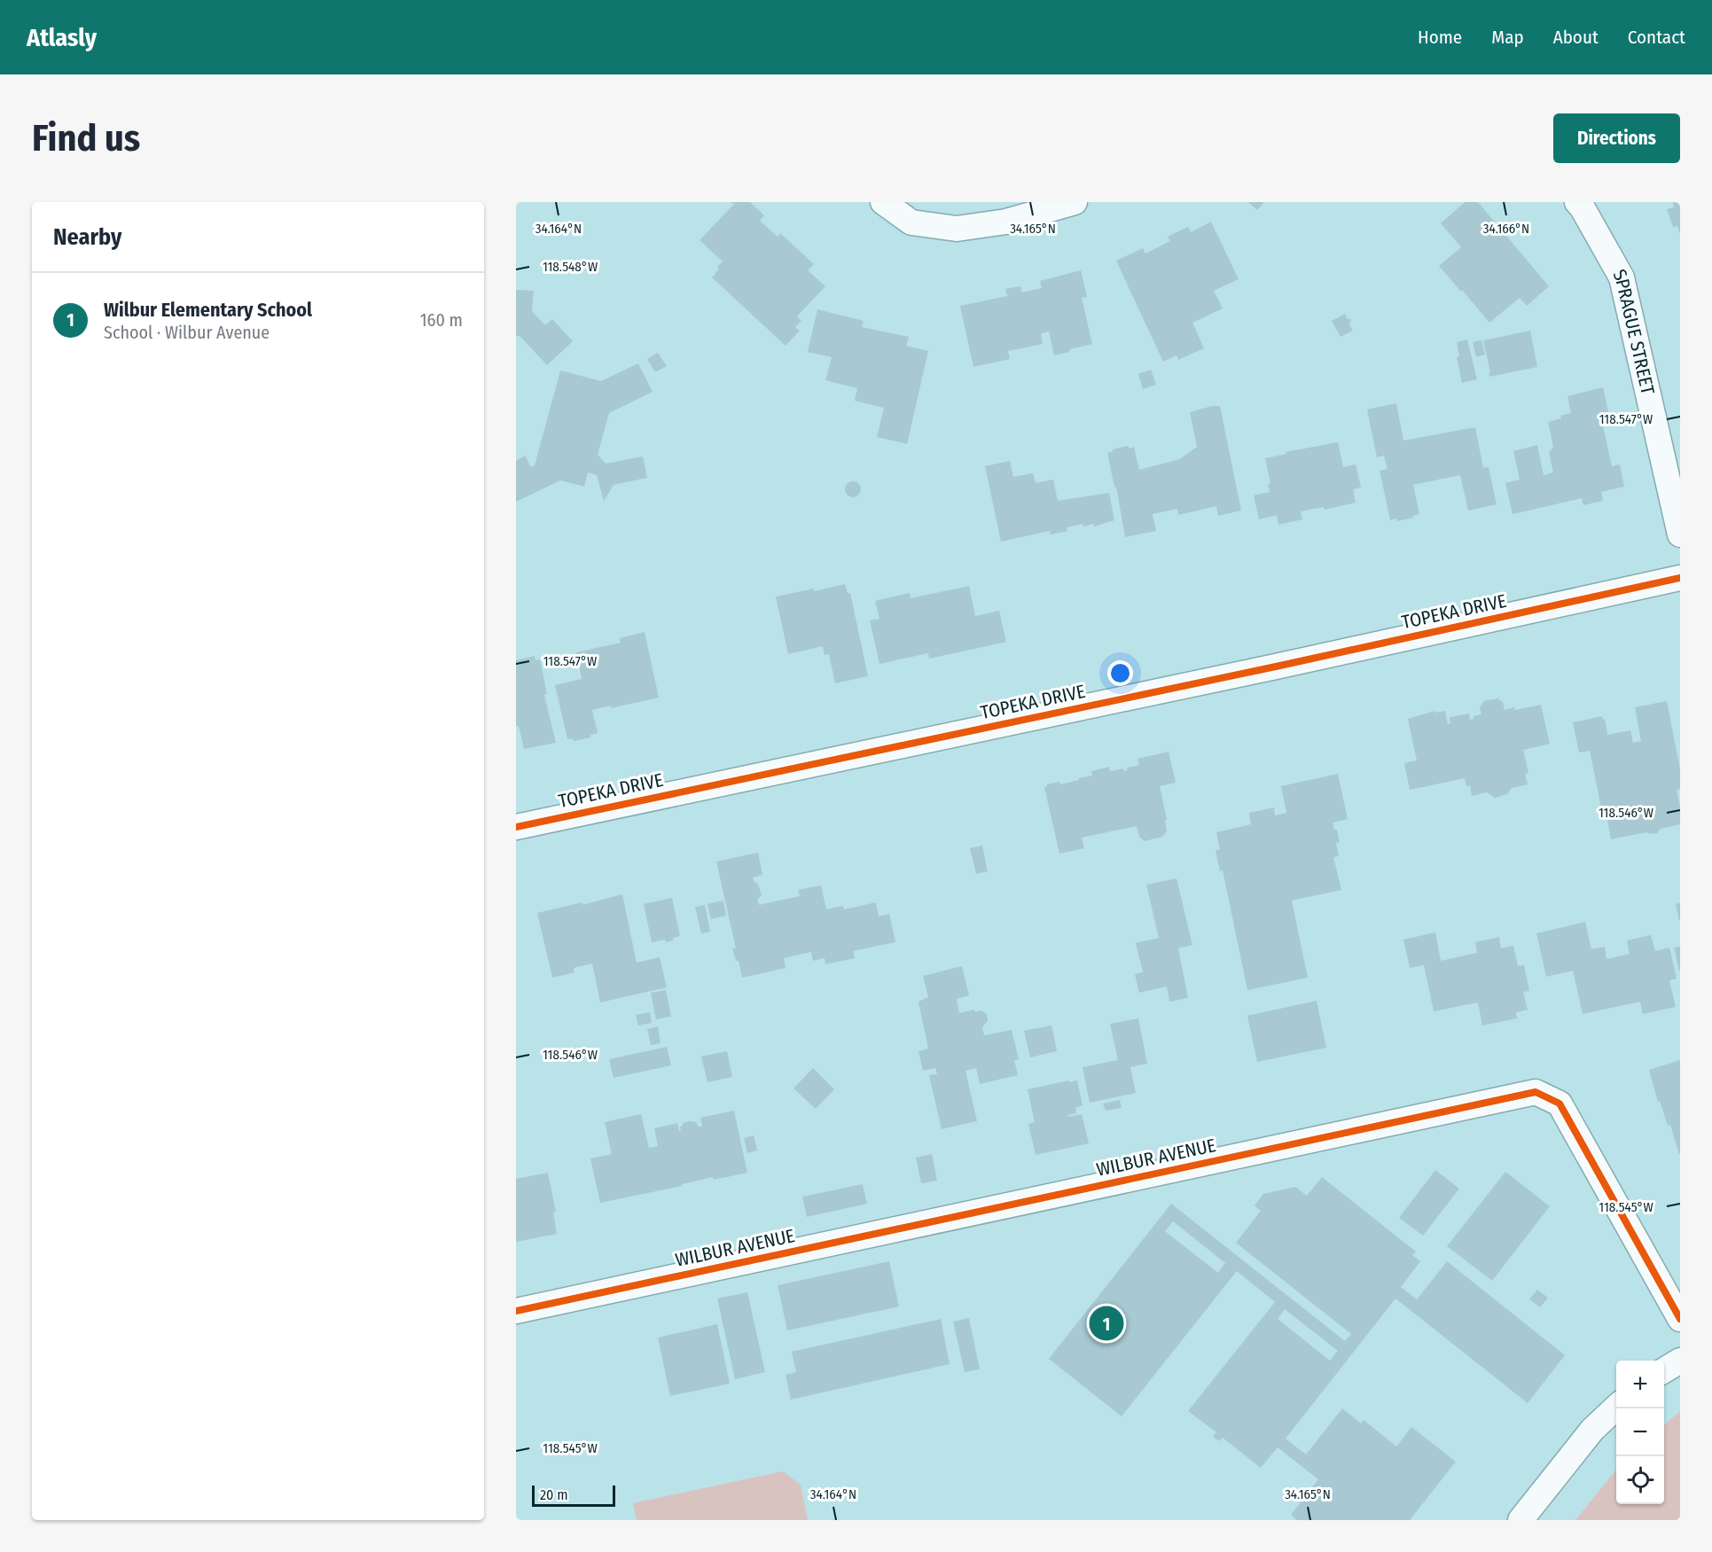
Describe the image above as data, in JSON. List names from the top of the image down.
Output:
{
  "streets": {
    "street": ["SPRAGUE STREET", "TOPEKA DRIVE", "WILBUR AVENUE"]
  },
  "scale_bar": "20 m",
  "page": {
    "header": "Atlasly",
    "nav": [
      "Home",
      "Map",
      "About",
      "Contact"
    ],
    "buttons": "Directions",
    "title": "Find us",
    "heading": "Nearby",
    "list": [
      {
        "mark": "1",
        "name": "Wilbur Elementary School",
        "note": "School · Wilbur Avenue",
        "value": "160 m"
      }
    ],
    "pins": "1",
    "map_buttons": ["+", "−"],
    "scale": "20 m"
  },
  "coordinates": [
    "34.164°N",
    "34.165°N",
    "34.166°N",
    "118.548°W",
    "118.547°W",
    "118.546°W",
    "118.545°W"
  ]
}
